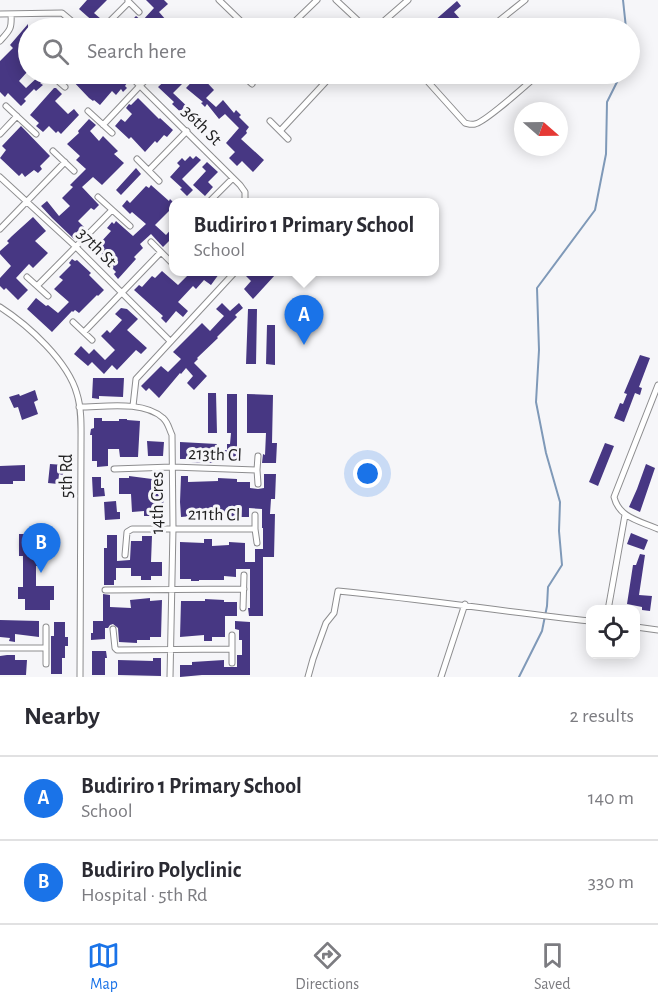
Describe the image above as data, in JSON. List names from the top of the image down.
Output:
{
  "streets": {
    "street": [
      "36th St",
      "37th St",
      "213th Cl",
      "5th Rd",
      "14th Cres",
      "211th Cl"
    ]
  },
  "crossings": [
    ["213th Cl", "14th Cres"],
    ["5th Rd", "14th Cres"],
    ["14th Cres", "211th Cl"]
  ],
  "north": "right",
  "page": {
    "search": "Search here",
    "popup": ["Budiriro 1 Primary School", "School"],
    "pins": ["A", "B"],
    "heading": ["Nearby", "2 results"],
    "list": [
      {
        "mark": "A",
        "name": "Budiriro 1 Primary School",
        "note": "School",
        "value": "140 m"
      },
      {
        "mark": "B",
        "name": "Budiriro Polyclinic",
        "note": "Hospital · 5th Rd",
        "value": "330 m"
      }
    ],
    "nav": ["Map", "Directions", "Saved"]
  }
}
